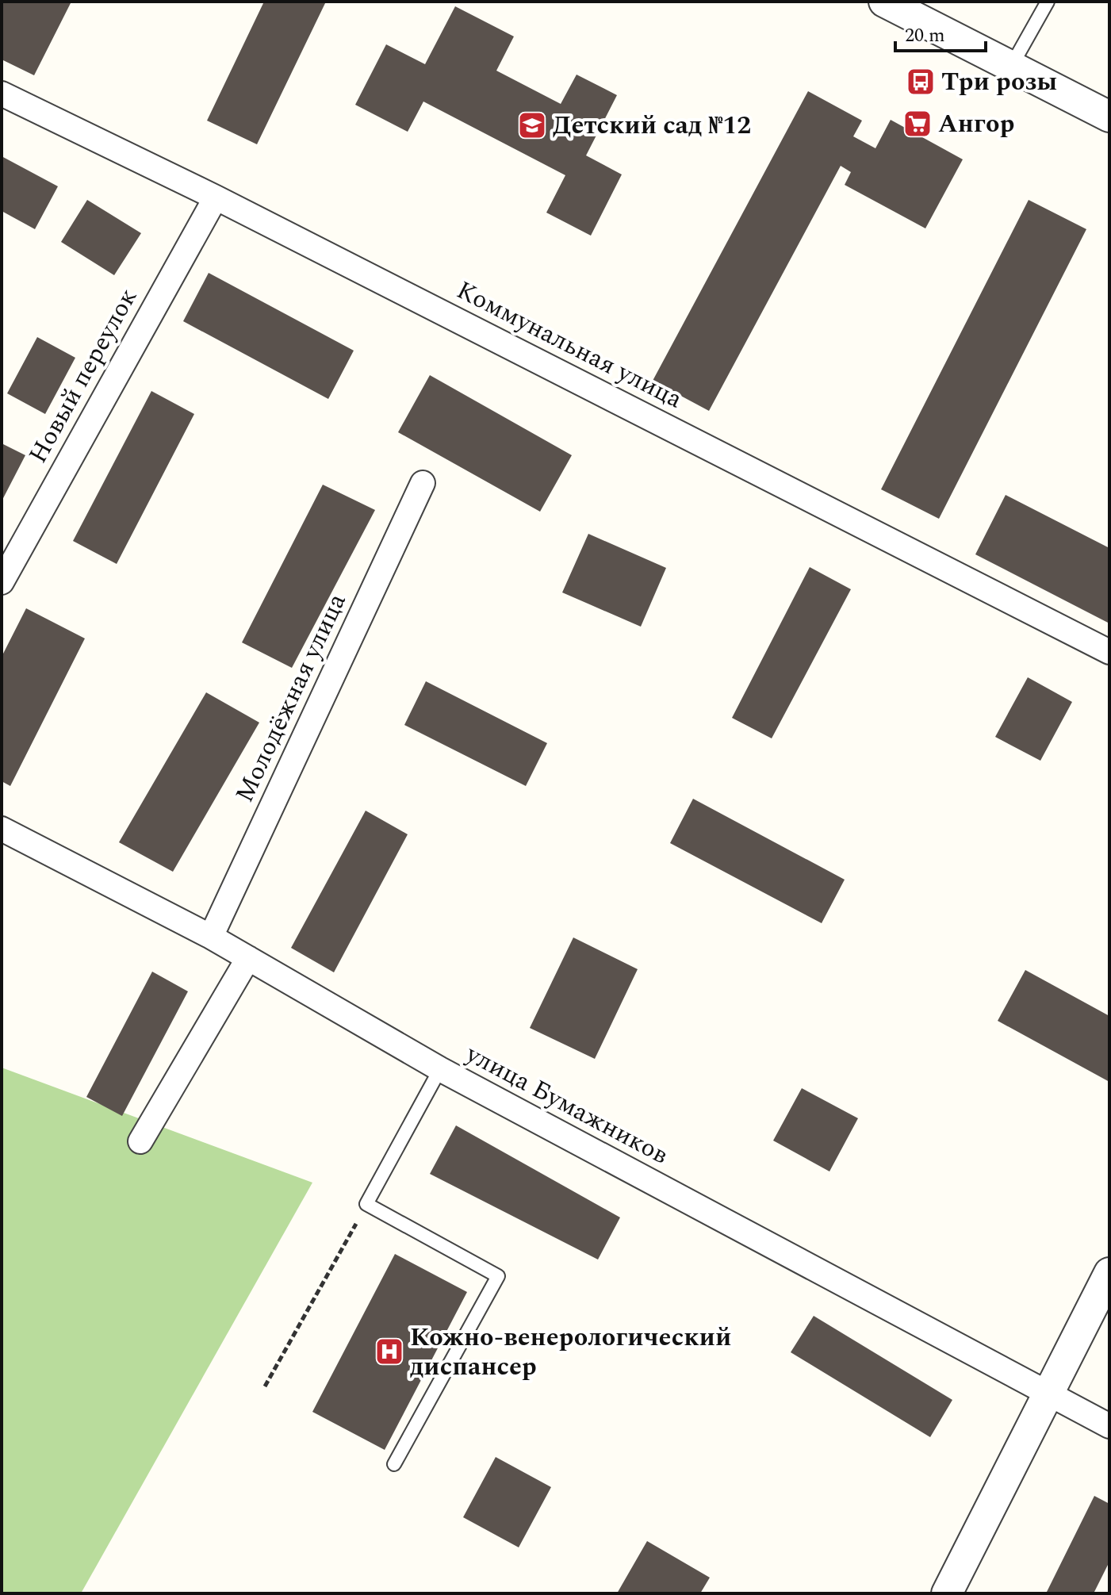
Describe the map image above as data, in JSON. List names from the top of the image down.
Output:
{
  "streets": {
    "street": [
      "Коммунальная улица",
      "Новый переулок",
      "Молодёжная улица",
      "улица Бумажников"
    ]
  },
  "crossings": [
    ["Коммунальная улица", "Новый переулок"],
    ["Молодёжная улица", "улица Бумажников"]
  ],
  "places": {
    "bus stop": ["Три розы"],
    "supermarket": ["Ангор"],
    "school or university": ["Детский сад №12"],
    "hospital": ["Кожно-венерологический диспансер"]
  },
  "scale_bar": "20 m"
}
